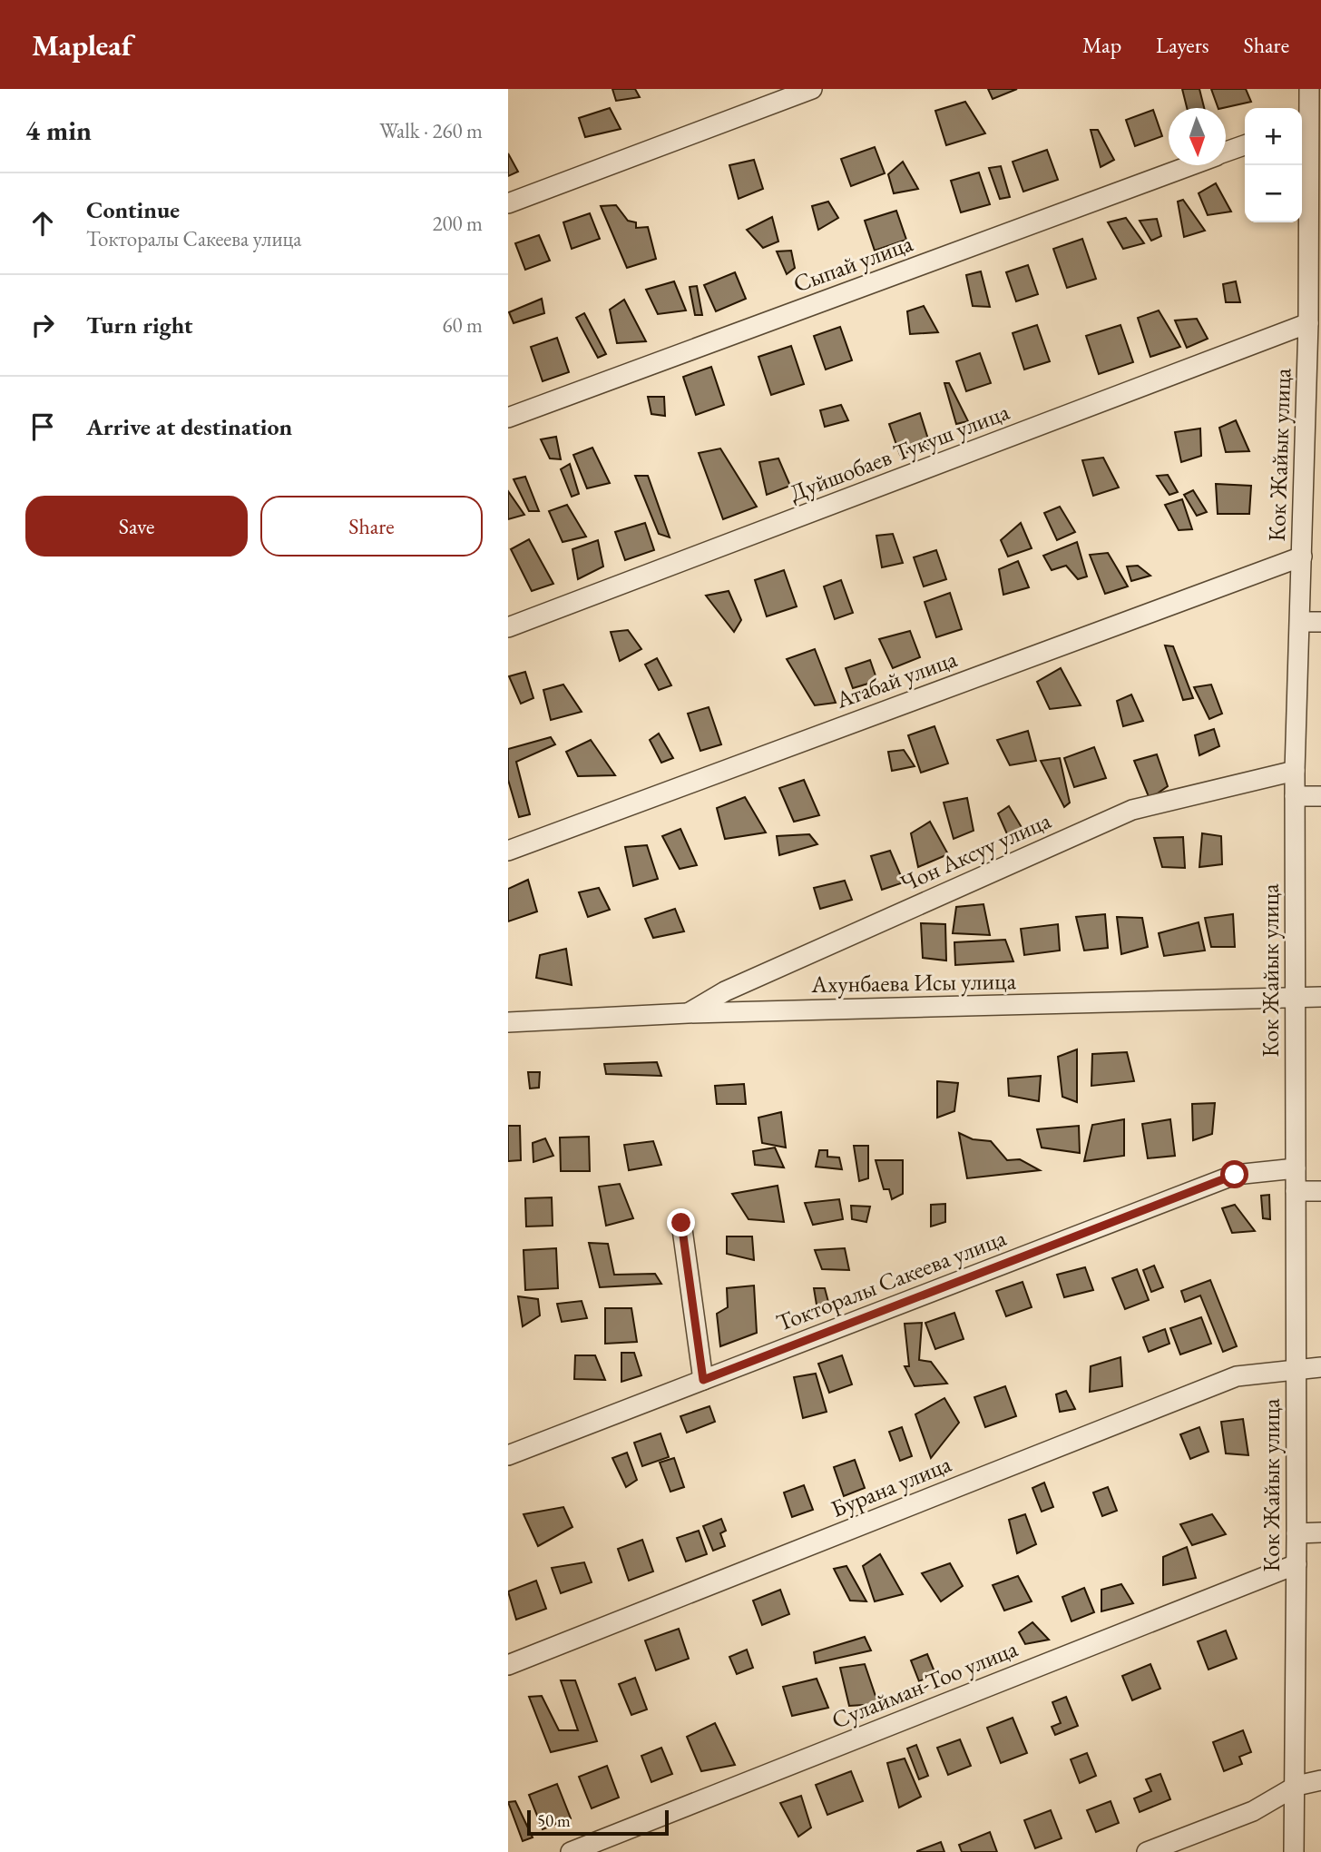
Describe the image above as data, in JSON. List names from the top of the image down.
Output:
{
  "streets": {
    "street": [
      "Сыпай улица",
      "Дуйшобаев Тукуш улица",
      "Кок Жайык улица",
      "Атабай улица",
      "Чон Аксуу улица",
      "Ахунбаева Исы улица",
      "Токторалы Сакеева улица",
      "Бурана улица",
      "Сулайман-Тоо улица"
    ]
  },
  "crossings": [
    ["Дуйшобаев Тукуш улица", "Кок Жайык улица"],
    ["Кок Жайык улица", "Атабай улица"],
    ["Кок Жайык улица", "Чон Аксуу улица"],
    ["Кок Жайык улица", "Ахунбаева Исы улица"],
    ["Кок Жайык улица", "Токторалы Сакеева улица"],
    ["Кок Жайык улица", "Бурана улица"],
    ["Кок Жайык улица", "Сулайман-Тоо улица"],
    ["Чон Аксуу улица", "Ахунбаева Исы улица"]
  ],
  "scale_bar": "50 m",
  "north": "bottom",
  "page": {
    "header": "Mapleaf",
    "nav": ["Map", "Layers", "Share"],
    "heading": ["4 min", "Walk · 260 m"],
    "map_buttons": ["+", "−"],
    "list": [
      ["Continue", "Токторалы Сакеева улица", "200 m"],
      ["Turn right", "60 m"],
      "Arrive at destination"
    ],
    "buttons": ["Save", "Share"],
    "scale": "50 m"
  }
}
